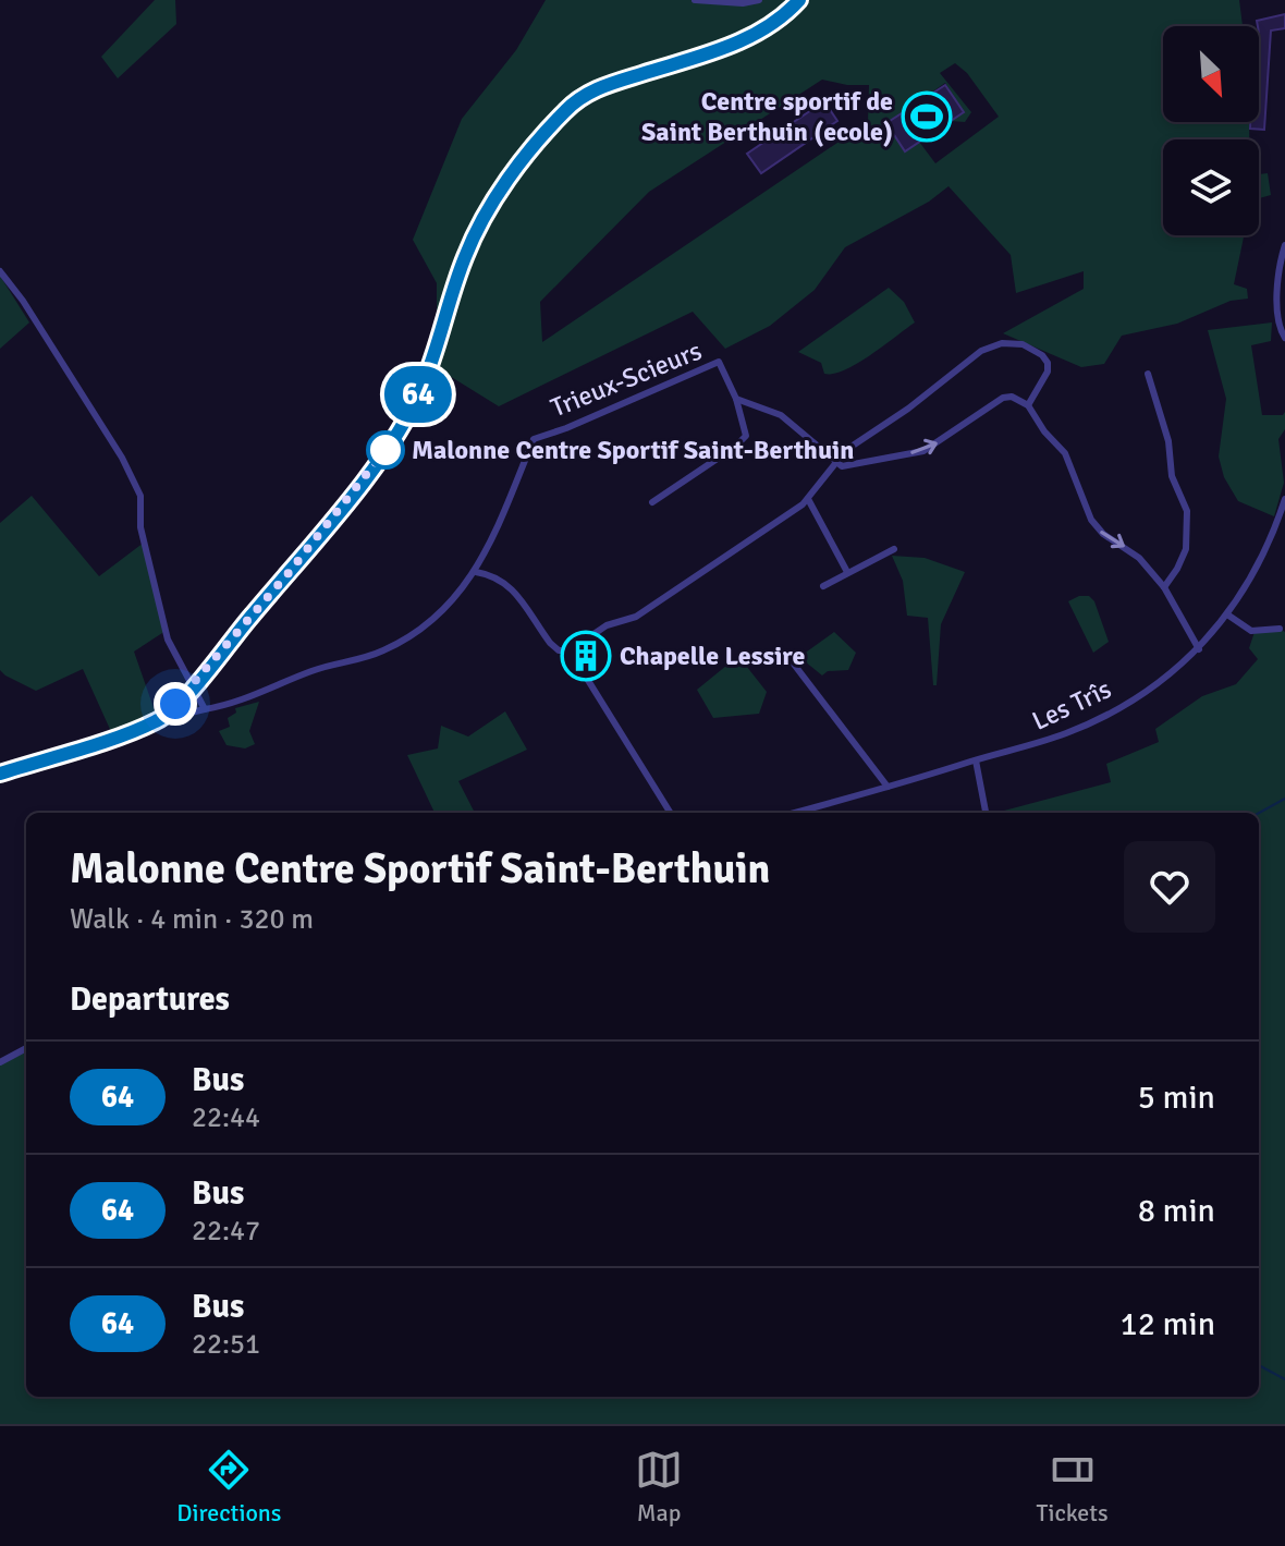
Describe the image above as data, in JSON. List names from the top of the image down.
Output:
{
  "streets": {
    "street": ["Trieux-Scieurs", "Les Trîs"]
  },
  "places": {
    "sports": ["Centre sportif de Saint Berthuin (ecole)"],
    "other": ["Malonne Centre Sportif Saint-Berthuin"],
    "building": ["Chapelle Lessire"]
  },
  "lines": ["bus line 64"],
  "north": "bottom right",
  "page": {
    "on_map": "64",
    "heading": [
      ["Malonne Centre Sportif Saint-Berthuin", "Walk · 4 min · 320 m"],
      "Departures"
    ],
    "list": [
      {
        "mark": "64",
        "name": "Bus",
        "note": "22:44",
        "value": "5 min"
      },
      {
        "mark": "64",
        "name": "Bus",
        "note": "22:47",
        "value": "8 min"
      },
      {
        "mark": "64",
        "name": "Bus",
        "note": "22:51",
        "value": "12 min"
      }
    ],
    "tabs": ["Directions", "Map", "Tickets"]
  }
}
